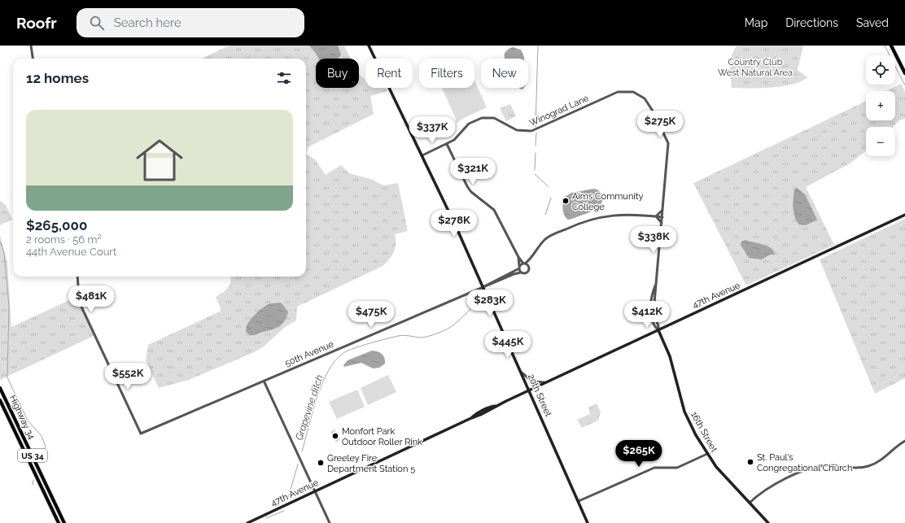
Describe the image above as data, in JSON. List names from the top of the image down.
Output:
{
  "streets": {
    "main road": [
      "47th Avenue",
      "20th Street",
      "Highway 34",
      "16th Street",
      "US 34"
    ],
    "street": ["Winograd Lane", "50th Avenue"]
  },
  "crossings": [
    ["Winograd Lane", "47th Avenue"],
    ["Winograd Lane", "20th Street"],
    ["Winograd Lane", "16th Street"],
    ["47th Avenue", "20th Street"],
    ["47th Avenue", "16th Street"],
    ["50th Avenue", "20th Street"]
  ],
  "water": ["Grapevine ditch"],
  "parks": ["Country Club West Natural Area"],
  "places": [
    "Aims Community College",
    "Monfort Park Outdoor Roller Rink",
    "St. Paul's Congregational Church",
    "Greeley Fire Department Station 5"
  ],
  "page": {
    "header": "Roofr",
    "search": "Search here",
    "nav": ["Map", "Directions", "Saved"],
    "map_buttons": ["+", "−"],
    "chip": [
      "Buy",
      "Rent",
      "Filters",
      "New"
    ],
    "heading": "12 homes",
    "list": [
      {
        "name": "$265,000",
        "note": "2 rooms · 56 m² · 44th Avenue Court"
      }
    ],
    "price": [
      "$275K",
      "$337K",
      "$321K",
      "$278K",
      "$338K",
      "$481K",
      "$283K",
      "$475K",
      "$412K",
      "$445K",
      "$552K",
      "$265K"
    ]
  }
}
